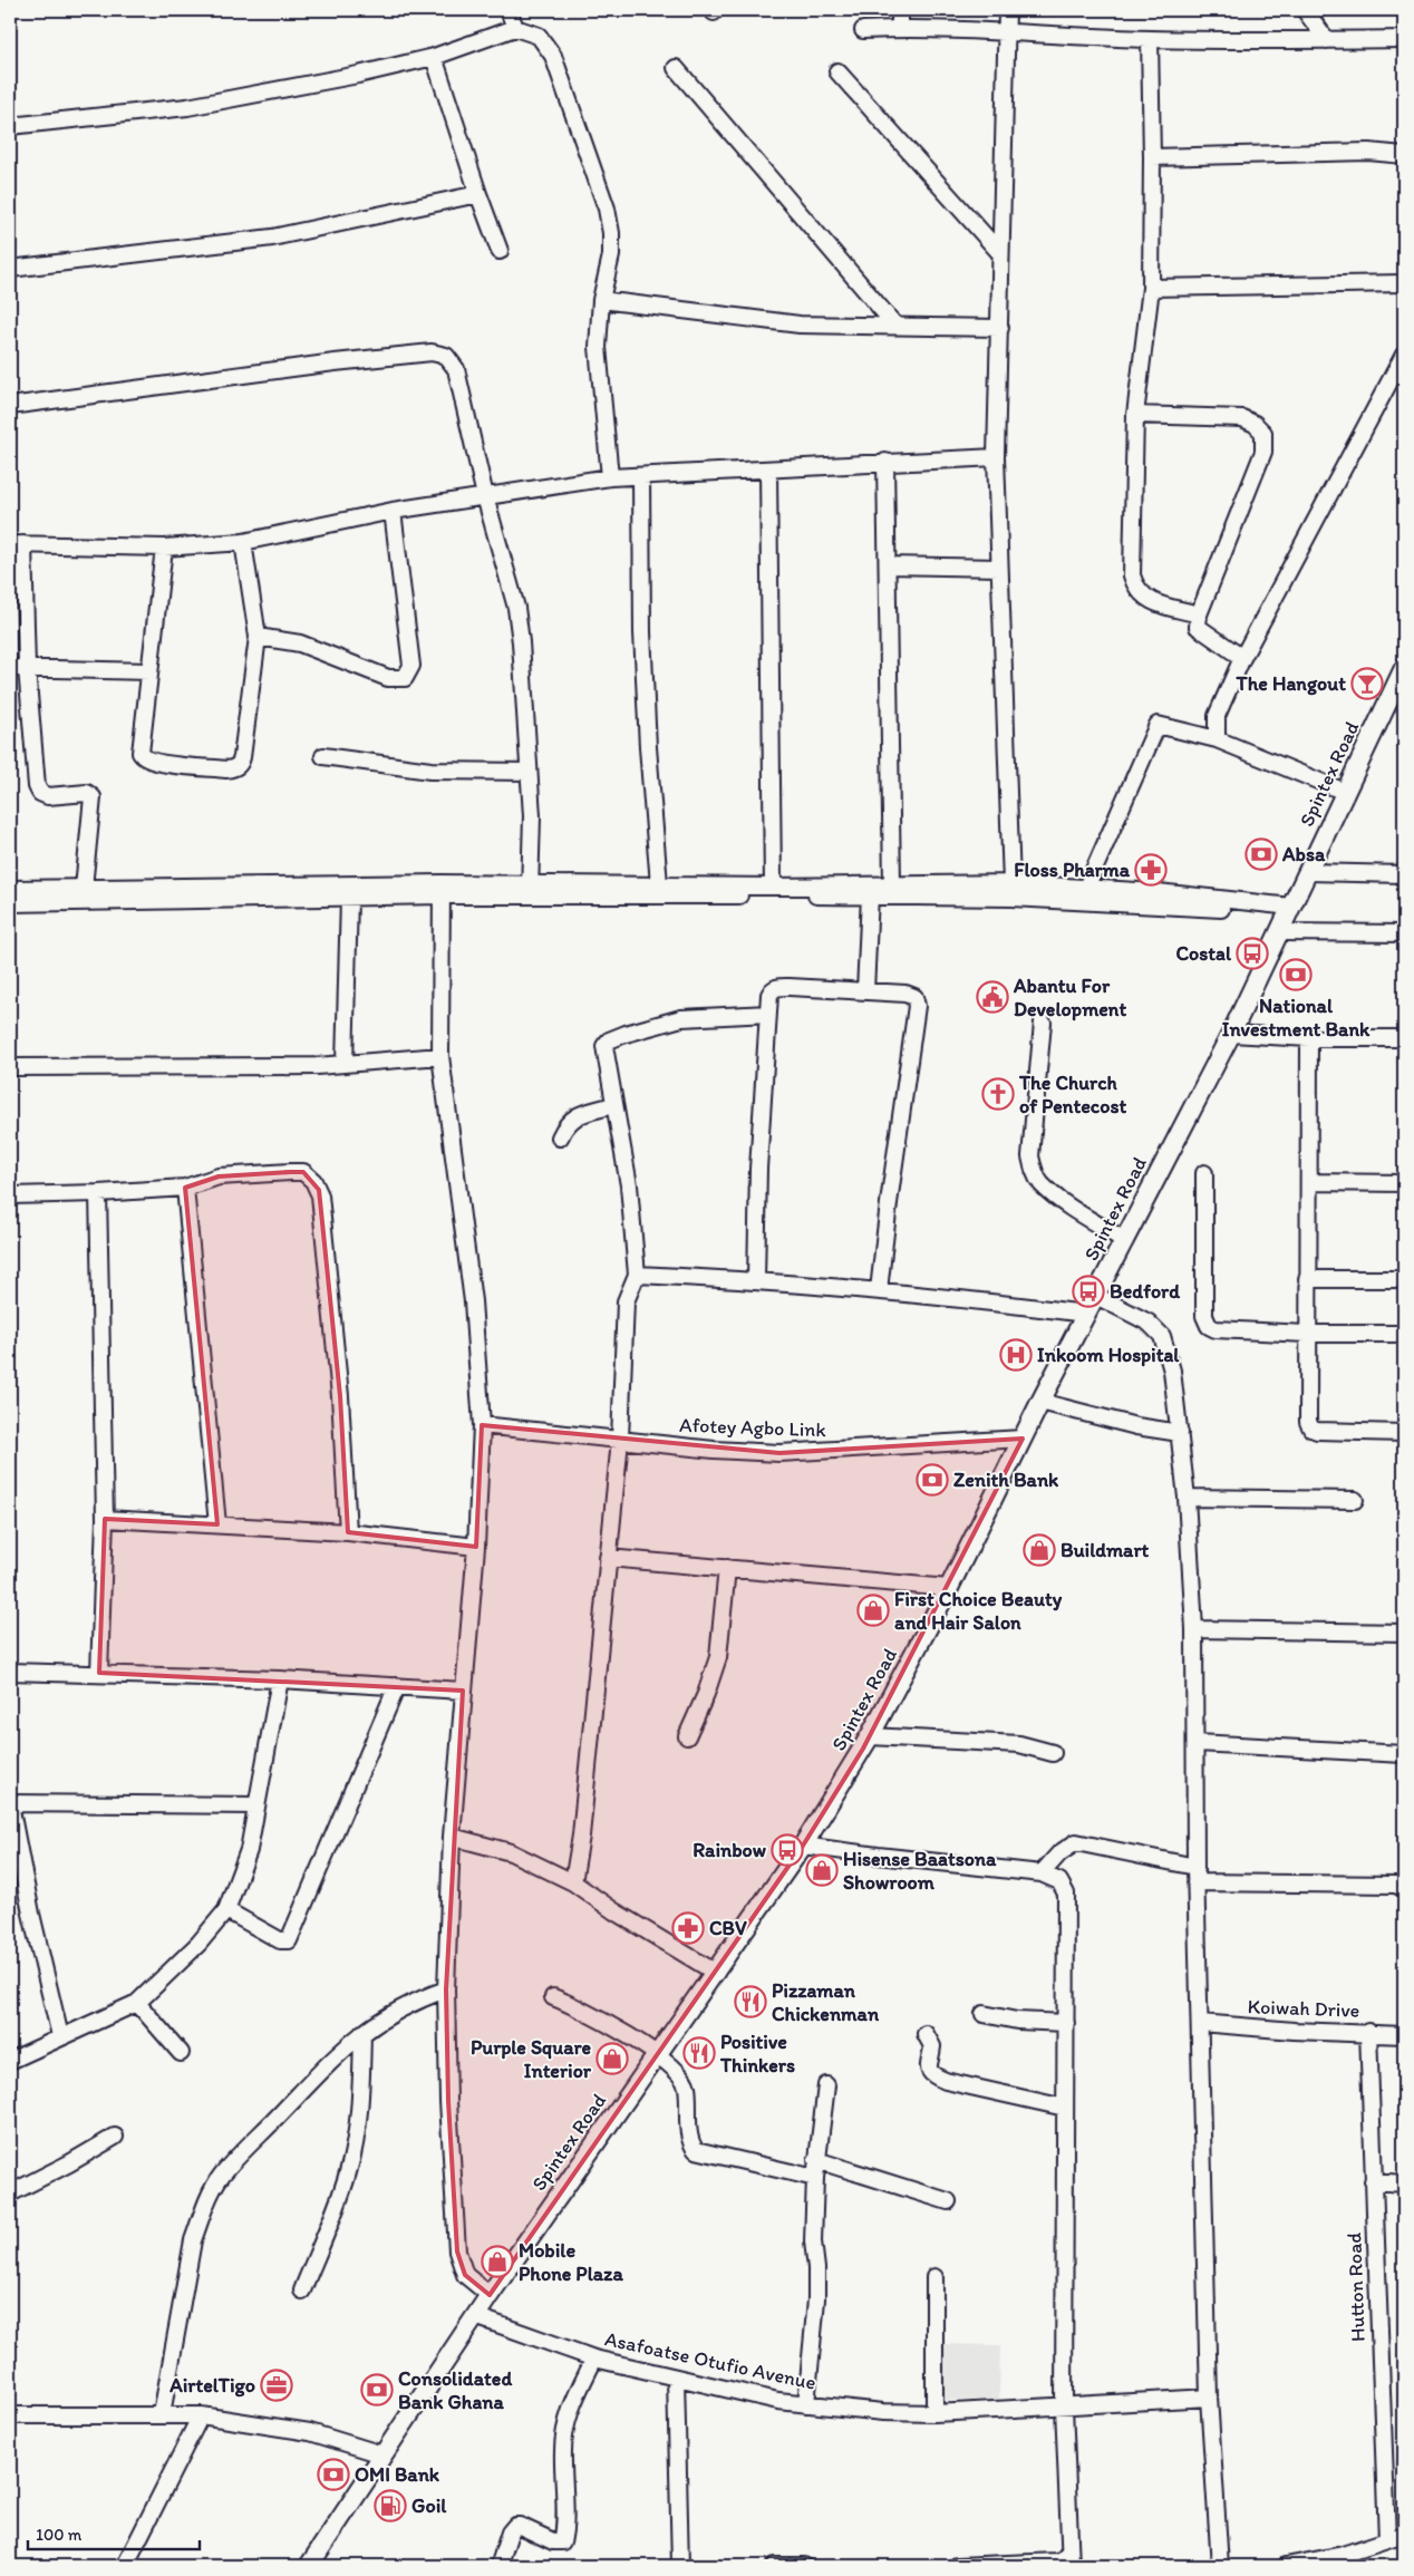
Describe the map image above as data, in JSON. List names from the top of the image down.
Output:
{
  "streets": {
    "main road": ["Spintex Road"],
    "street": [
      "Afotey Agbo Link",
      "Koiwah Drive",
      "Hutton Road",
      "Asafoatse Otufio Avenue"
    ]
  },
  "crossings": [
    ["Spintex Road", "Afotey Agbo Link"],
    ["Spintex Road", "Asafoatse Otufio Avenue"],
    ["Koiwah Drive", "Hutton Road"]
  ],
  "places": {
    "bar": ["The Hangout"],
    "bank": [
      "Absa",
      "National Investment Bank",
      "Zenith Bank",
      "Consolidated Bank Ghana",
      "OMI Bank"
    ],
    "pharmacy": ["Floss Pharma", "CBV"],
    "bus stop": ["Costal", "Bedford", "Rainbow"],
    "public building": ["Abantu For Development"],
    "church": ["The Church of Pentecost"],
    "hospital": ["Inkoom Hospital"],
    "shop": [
      "Buildmart",
      "First Choice Beauty and Hair Salon",
      "Hisense Baatsona Showroom",
      "Purple Square Interior",
      "Mobile Phone Plaza"
    ],
    "restaurant": ["Pizzaman Chickenman", "Positive Thinkers"],
    "office": ["AirtelTigo"],
    "fuel station": ["Goil"]
  },
  "scale_bar": "100 m"
}
